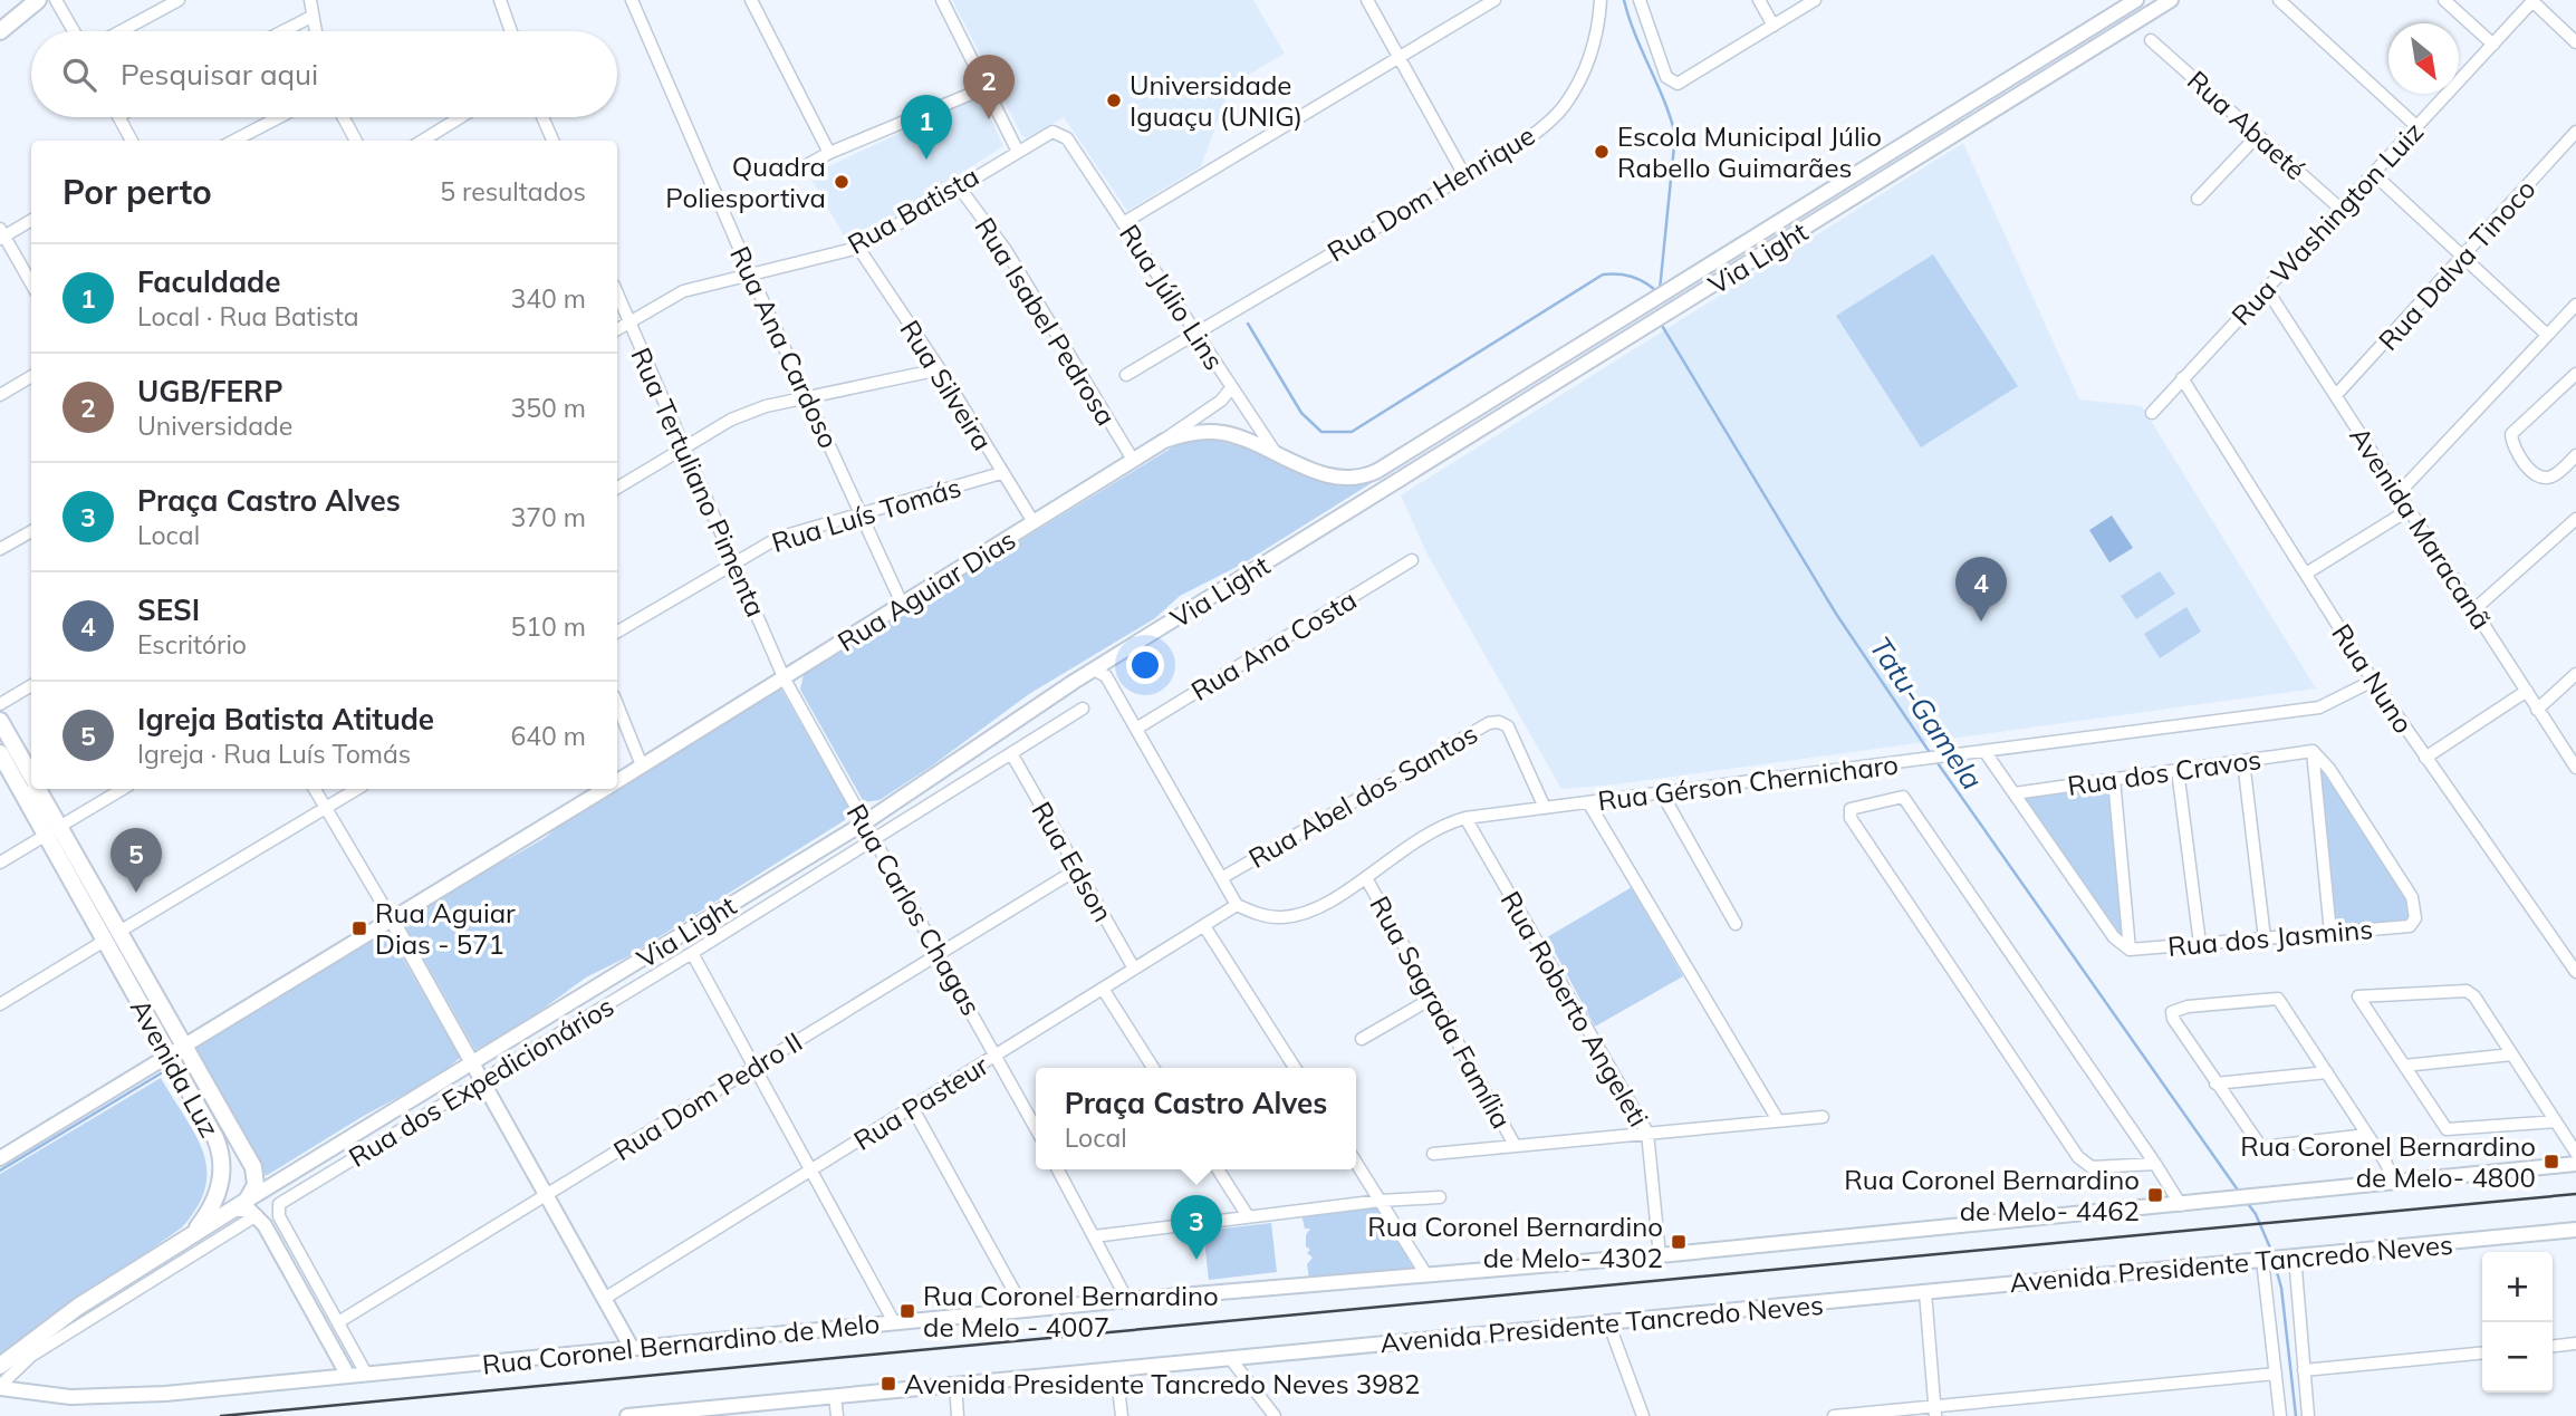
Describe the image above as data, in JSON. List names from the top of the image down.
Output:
{
  "streets": {
    "main road": [
      "Via Light",
      "Rua Aguiar Dias",
      "Avenida Luz",
      "Avenida Presidente Tancredo Neves",
      "Rua Coronel Bernardino de Melo"
    ],
    "street": [
      "Rua Abaeté",
      "Rua Dom Henrique",
      "Rua Batista",
      "Rua Washington Luiz",
      "Rua Dalva Tinoco",
      "Rua Júlio Lins",
      "Rua Isabel Pedrosa",
      "Rua Ana Cardoso",
      "Rua Silveira",
      "Rua Tertuliano Pimenta",
      "Rua Luís Tomás",
      "Avenida Maracanã",
      "Rua Ana Costa",
      "Rua Nuno",
      "Rua dos Cravos",
      "Rua Gérson Chernicharo",
      "Rua Abel dos Santos",
      "Rua Edson",
      "Rua Carlos Chagas",
      "Rua dos Jasmins",
      "Rua Roberto Angeleti",
      "Rua Sagrada Família",
      "Rua dos Expedicionários",
      "Rua Dom Pedro II",
      "Rua Pasteur"
    ]
  },
  "crossings": [
    ["Rua Abaeté", "Rua Washington Luiz"],
    ["Rua Dom Henrique", "Rua Júlio Lins"],
    ["Rua Batista", "Rua Júlio Lins"],
    ["Rua Batista", "Rua Isabel Pedrosa"],
    ["Rua Batista", "Rua Ana Cardoso"],
    ["Rua Batista", "Rua Silveira"],
    ["Rua Batista", "Rua Tertuliano Pimenta"],
    ["Rua Washington Luiz", "Avenida Maracanã"],
    ["Rua Washington Luiz", "Rua Nuno"],
    ["Via Light", "Rua Júlio Lins"],
    ["Via Light", "Rua Aguiar Dias"],
    ["Via Light", "Rua Carlos Chagas"],
    ["Via Light", "Avenida Luz"],
    ["Rua Dalva Tinoco", "Avenida Maracanã"],
    ["Rua Júlio Lins", "Rua Aguiar Dias"],
    ["Rua Isabel Pedrosa", "Rua Aguiar Dias"],
    ["Rua Ana Cardoso", "Rua Luís Tomás"],
    ["Rua Ana Cardoso", "Rua Aguiar Dias"],
    ["Rua Silveira", "Rua Luís Tomás"],
    ["Rua Silveira", "Rua Aguiar Dias"],
    ["Rua Tertuliano Pimenta", "Rua Luís Tomás"],
    ["Rua Tertuliano Pimenta", "Rua Aguiar Dias"],
    ["Rua Tertuliano Pimenta", "Rua Carlos Chagas"],
    ["Rua Aguiar Dias", "Rua Carlos Chagas"],
    ["Rua Aguiar Dias", "Avenida Luz"],
    ["Rua Nuno", "Rua Gérson Chernicharo"],
    ["Rua dos Cravos", "Rua dos Jasmins"],
    ["Rua Gérson Chernicharo", "Rua Abel dos Santos"],
    ["Rua Gérson Chernicharo", "Rua Roberto Angeleti"],
    ["Rua Gérson Chernicharo", "Rua Sagrada Família"],
    ["Rua Gérson Chernicharo", "Rua Pasteur"],
    ["Rua Edson", "Rua dos Expedicionários"],
    ["Rua Edson", "Rua Dom Pedro II"],
    ["Rua Edson", "Rua Pasteur"],
    ["Rua Carlos Chagas", "Rua dos Expedicionários"],
    ["Rua Carlos Chagas", "Rua Dom Pedro II"],
    ["Rua Carlos Chagas", "Rua Pasteur"],
    ["Rua Roberto Angeleti", "Rua Coronel Bernardino de Melo"],
    ["Rua dos Expedicionários", "Rua Dom Pedro II"]
  ],
  "water": ["Tatu-Gamela"],
  "places": {
    "other": ["Universidade Iguaçu (UNIG)", "Escola Municipal Júlio Rabello Guimarães", "Quadra Poliesportiva"],
    "transit": [
      "Rua Aguiar Dias - 571",
      "Rua Coronel Bernardino de Melo- 4800",
      "Rua Coronel Bernardino de Melo- 4462",
      "Rua Coronel Bernardino de Melo- 4302",
      "Rua Coronel Bernardino de Melo - 4007",
      "Avenida Presidente Tancredo Neves 3982"
    ]
  },
  "north": "bottom right",
  "page": {
    "search": "Pesquisar aqui",
    "pins": [
      "2",
      "1",
      "4",
      "5",
      "3"
    ],
    "heading": ["Por perto", "5 resultados"],
    "list": [
      {
        "mark": "1",
        "name": "Faculdade",
        "note": "Local · Rua Batista",
        "value": "340 m"
      },
      {
        "mark": "2",
        "name": "UGB/FERP",
        "note": "Universidade",
        "value": "350 m"
      },
      {
        "mark": "3",
        "name": "Praça Castro Alves",
        "note": "Local",
        "value": "370 m"
      },
      {
        "mark": "4",
        "name": "SESI",
        "note": "Escritório",
        "value": "510 m"
      },
      {
        "mark": "5",
        "name": "Igreja Batista Atitude",
        "note": "Igreja · Rua Luís Tomás",
        "value": "640 m"
      }
    ],
    "popup": ["Praça Castro Alves", "Local"],
    "map_buttons": ["+", "−"]
  }
}
